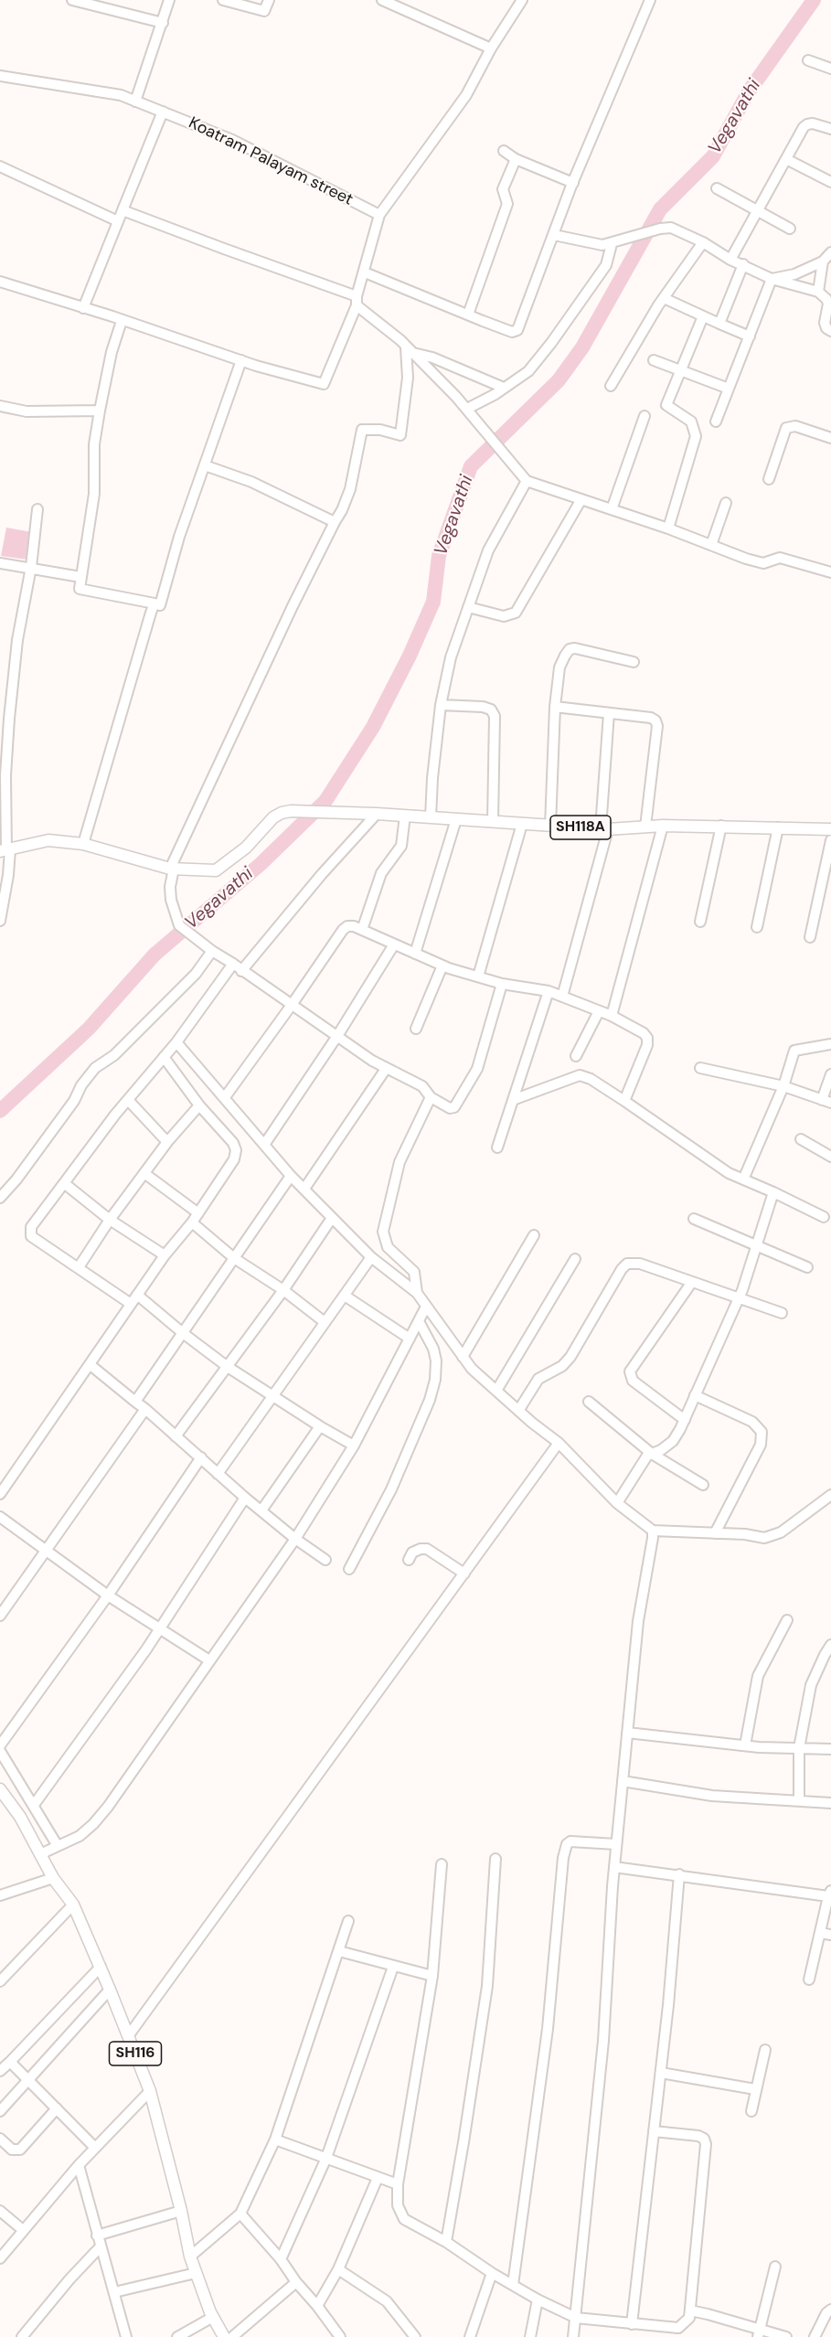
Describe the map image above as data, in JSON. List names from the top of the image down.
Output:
{
  "streets": {
    "main road": ["SH118A", "SH116"],
    "street": ["Koatram Palayam street"]
  },
  "water": ["Vegavathi"]
}
